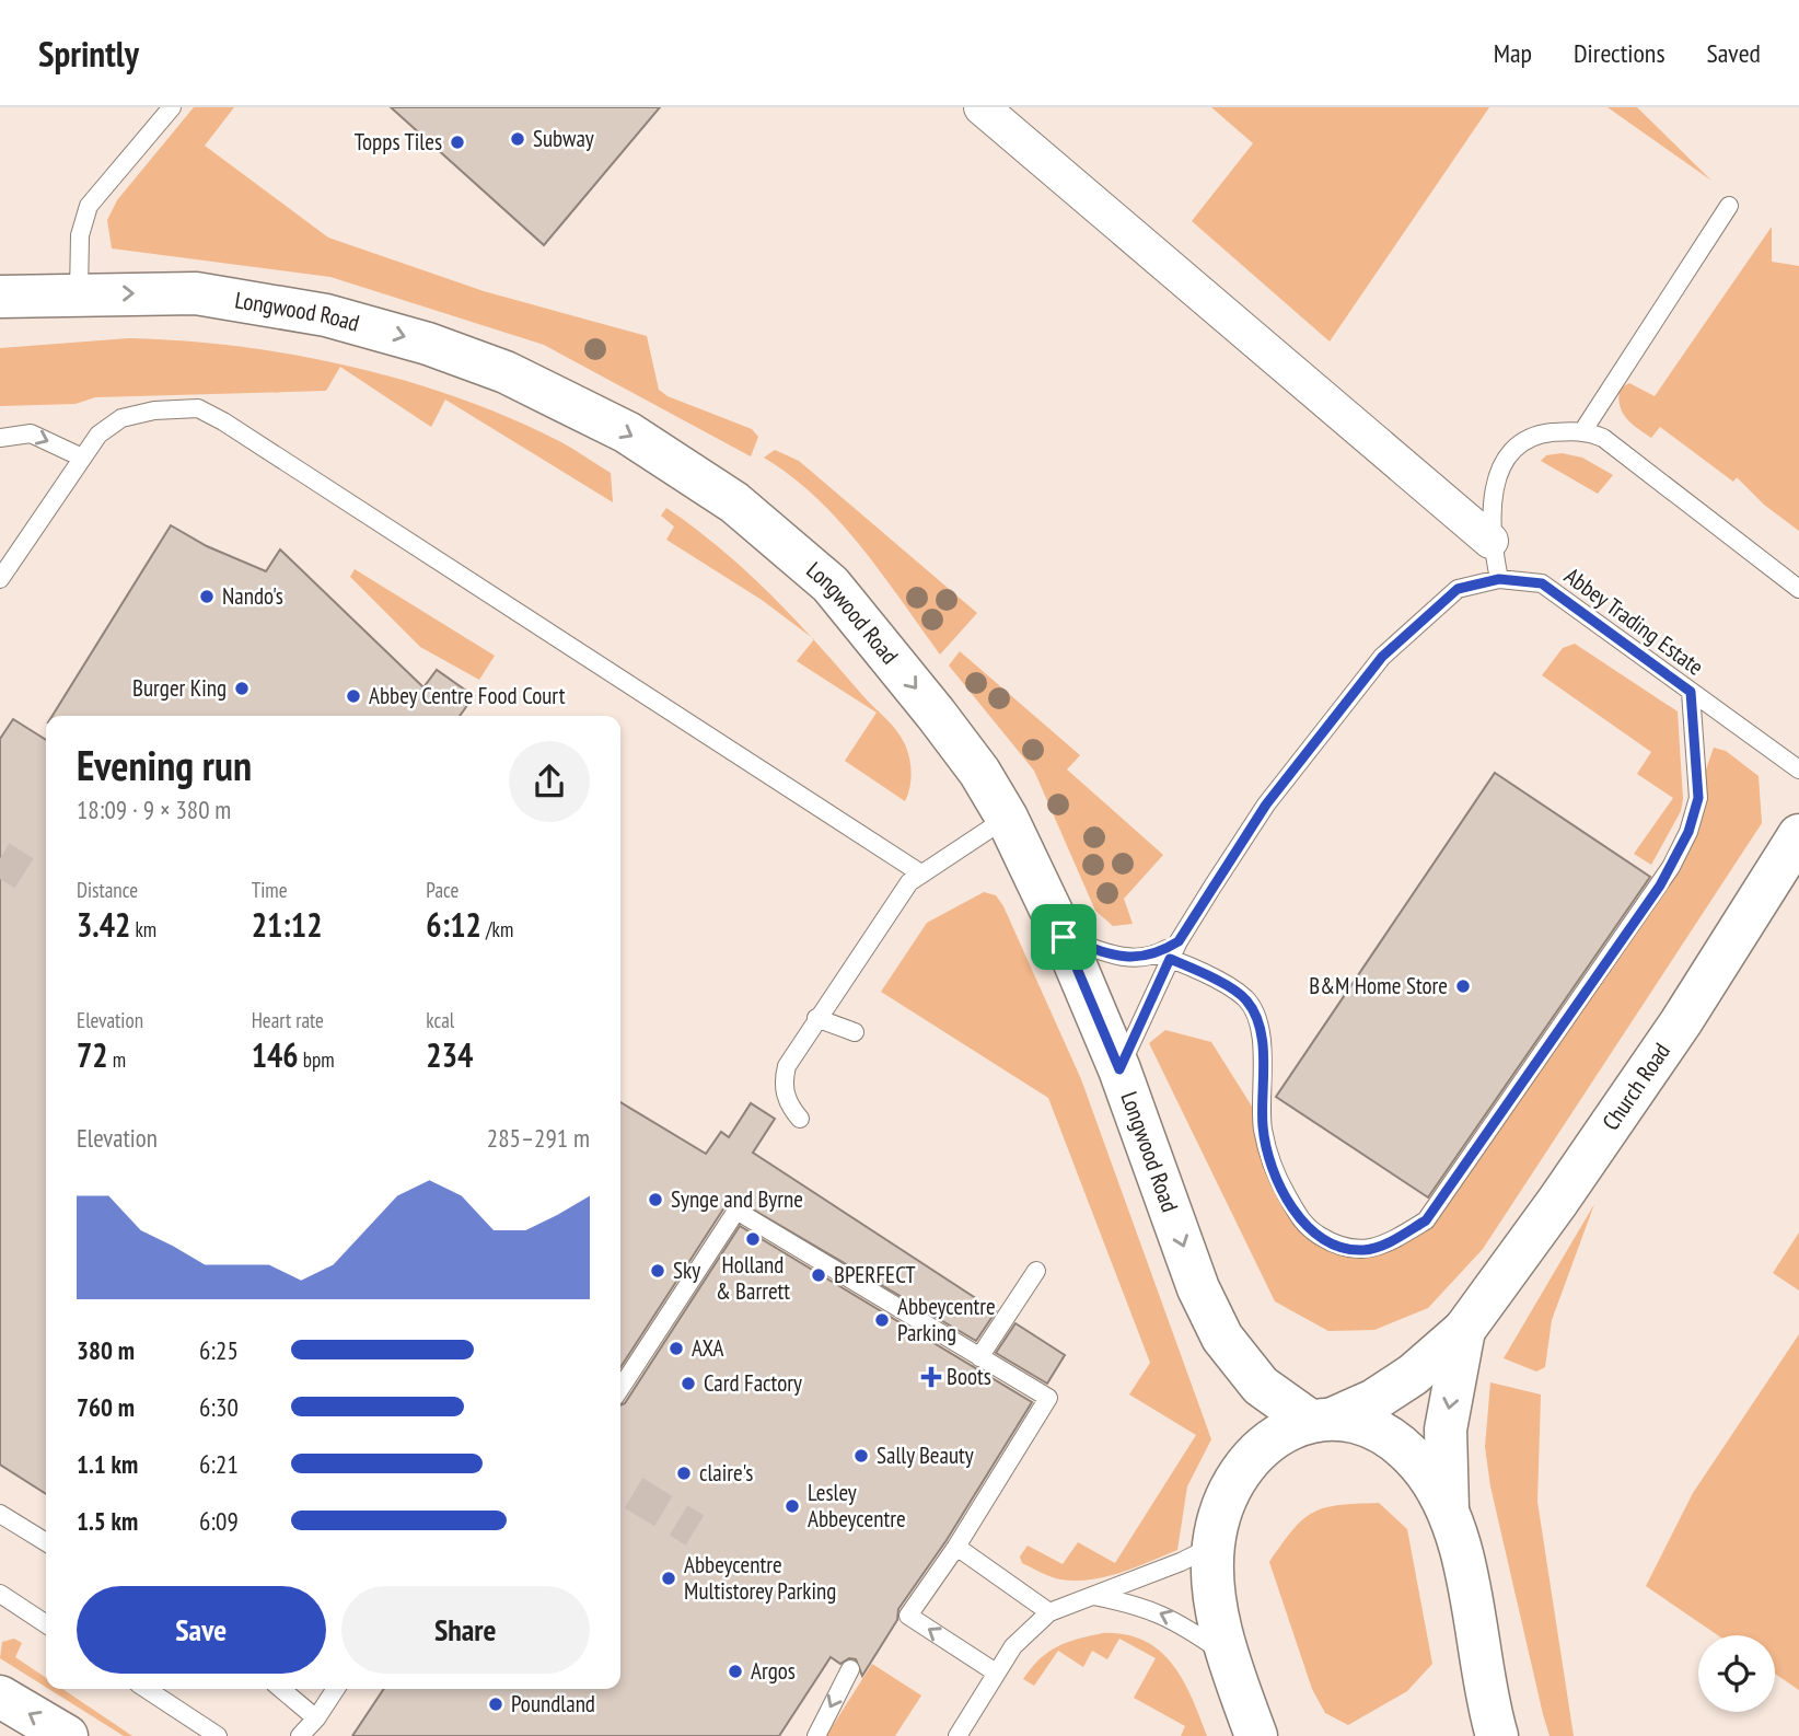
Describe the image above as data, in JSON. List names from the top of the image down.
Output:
{
  "streets": {
    "street": ["Longwood Road", "Church Road"],
    "lane": ["Abbey Trading Estate"]
  },
  "crossings": [
    ["Longwood Road", "Church Road"]
  ],
  "one_way": ["Longwood Road"],
  "places": {
    "other": [
      "Subway",
      "Topps Tiles",
      "Nando's",
      "Burger King",
      "Abbey Centre Food Court",
      "B&M Home Store",
      "Synge and Byrne",
      "Holland & Barrett",
      "Sky",
      "BPERFECT",
      "Abbeycentre Parking",
      "AXA",
      "Card Factory",
      "Sally Beauty",
      "claire's",
      "Lesley Abbeycentre",
      "Abbeycentre Multistorey Parking",
      "Argos",
      "Poundland"
    ],
    "health": ["Boots"]
  },
  "page": {
    "header": "Sprintly",
    "nav": ["Map", "Directions", "Saved"],
    "heading": ["Evening run", "18:09 · 9 × 380 m"],
    "stats": [
      ["Distance", "3.42 km"],
      ["Time", "21:12"],
      ["Pace", "6:12 /km"],
      ["Elevation", "72 m"],
      ["Heart rate", "146 bpm"],
      ["kcal", "234"]
    ],
    "chart": ["Elevation", "285–291 m"],
    "list": [
      {
        "name": "380 m",
        "note": "6:25"
      },
      {
        "name": "760 m",
        "note": "6:30"
      },
      {
        "name": "1.1 km",
        "note": "6:21"
      },
      {
        "name": "1.5 km",
        "note": "6:09"
      }
    ],
    "buttons": ["Save", "Share"]
  }
}
